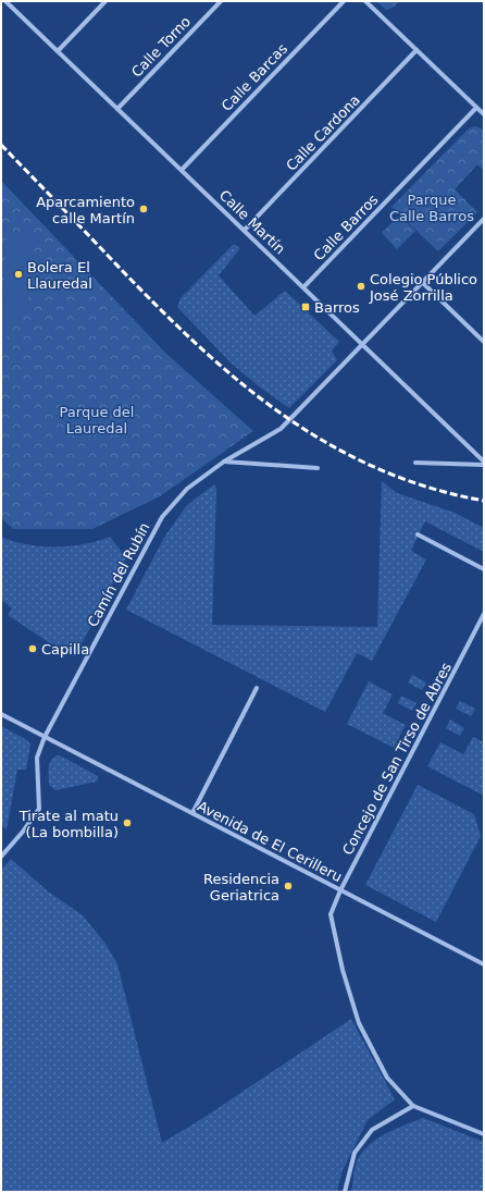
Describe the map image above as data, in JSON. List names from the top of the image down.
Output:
{
  "streets": {
    "street": [
      "Calle Torno",
      "Calle Barcas",
      "Calle Cardona",
      "Calle Martín",
      "Calle Barros",
      "Camín del Rubín",
      "Concejo de San Tirso de Abres",
      "Avenida de El Cerilleru"
    ]
  },
  "crossings": [
    ["Calle Torno", "Calle Martín"],
    ["Calle Barcas", "Calle Martín"],
    ["Calle Cardona", "Calle Martín"],
    ["Calle Martín", "Calle Barros"],
    ["Calle Martín", "Camín del Rubín"],
    ["Camín del Rubín", "Avenida de El Cerilleru"],
    ["Concejo de San Tirso de Abres", "Avenida de El Cerilleru"]
  ],
  "parks": ["Parque Calle Barros", "Parque del Lauredal"],
  "places": {
    "other": [
      "Aparcamiento calle Martín",
      "Bolera El Llauredal",
      "Colegio Público José Zorrilla",
      "Capilla",
      "Tirate al matu (La bombilla)",
      "Residencia Geriatrica"
    ],
    "transit": ["Barros"]
  }
}
